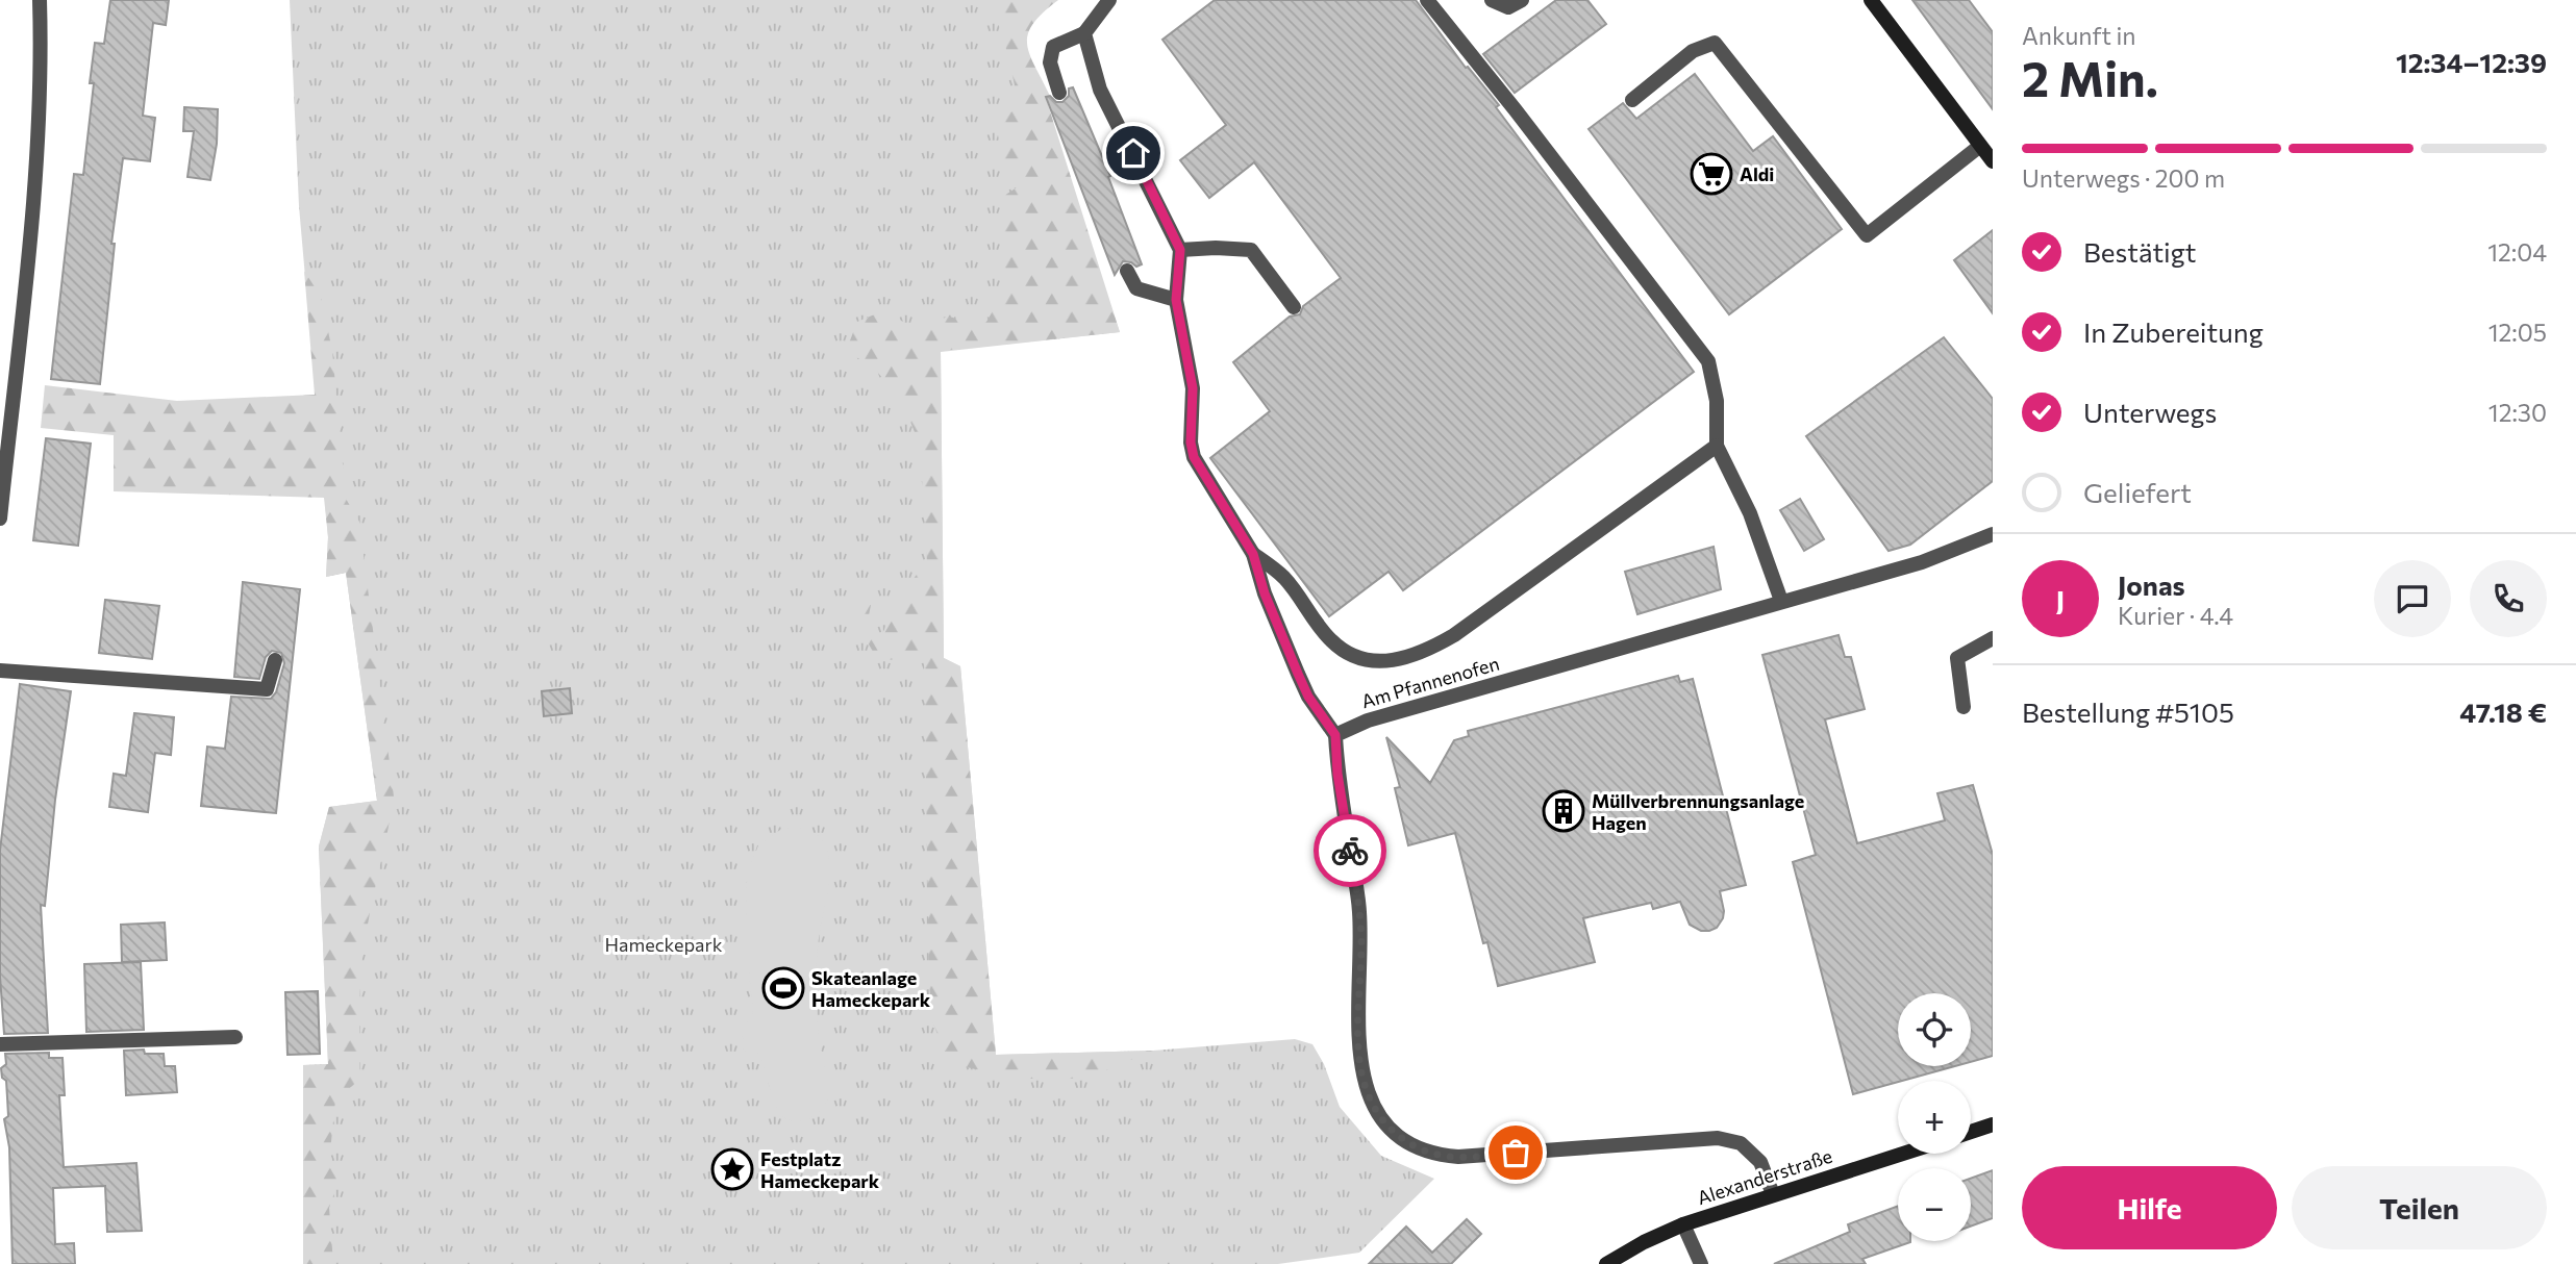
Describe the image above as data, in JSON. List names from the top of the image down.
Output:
{
  "streets": {
    "main road": ["Alexanderstraße"],
    "street": ["Am Pfannenofen"]
  },
  "parks": ["Hameckepark"],
  "places": {
    "supermarket": ["Aldi"],
    "building": ["Müllverbrennungsanlage Hagen"],
    "sports": ["Skateanlage Hameckepark"],
    "place": ["Festplatz Hameckepark"]
  },
  "page": {
    "heading": ["2 Min.", "Ankunft in", "12:34–12:39"],
    "panel": [
      "Jonas",
      "Kurier · 4.4",
      "Bestellung #5105",
      "47.18 €"
    ],
    "bar": "Unterwegs · 200 m",
    "list": [
      ["Bestätigt", "12:04"],
      ["In Zubereitung", "12:05"],
      ["Unterwegs", "12:30"],
      "Geliefert"
    ],
    "round": "J",
    "map_buttons": ["+", "−"],
    "buttons": ["Hilfe", "Teilen"]
  }
}
